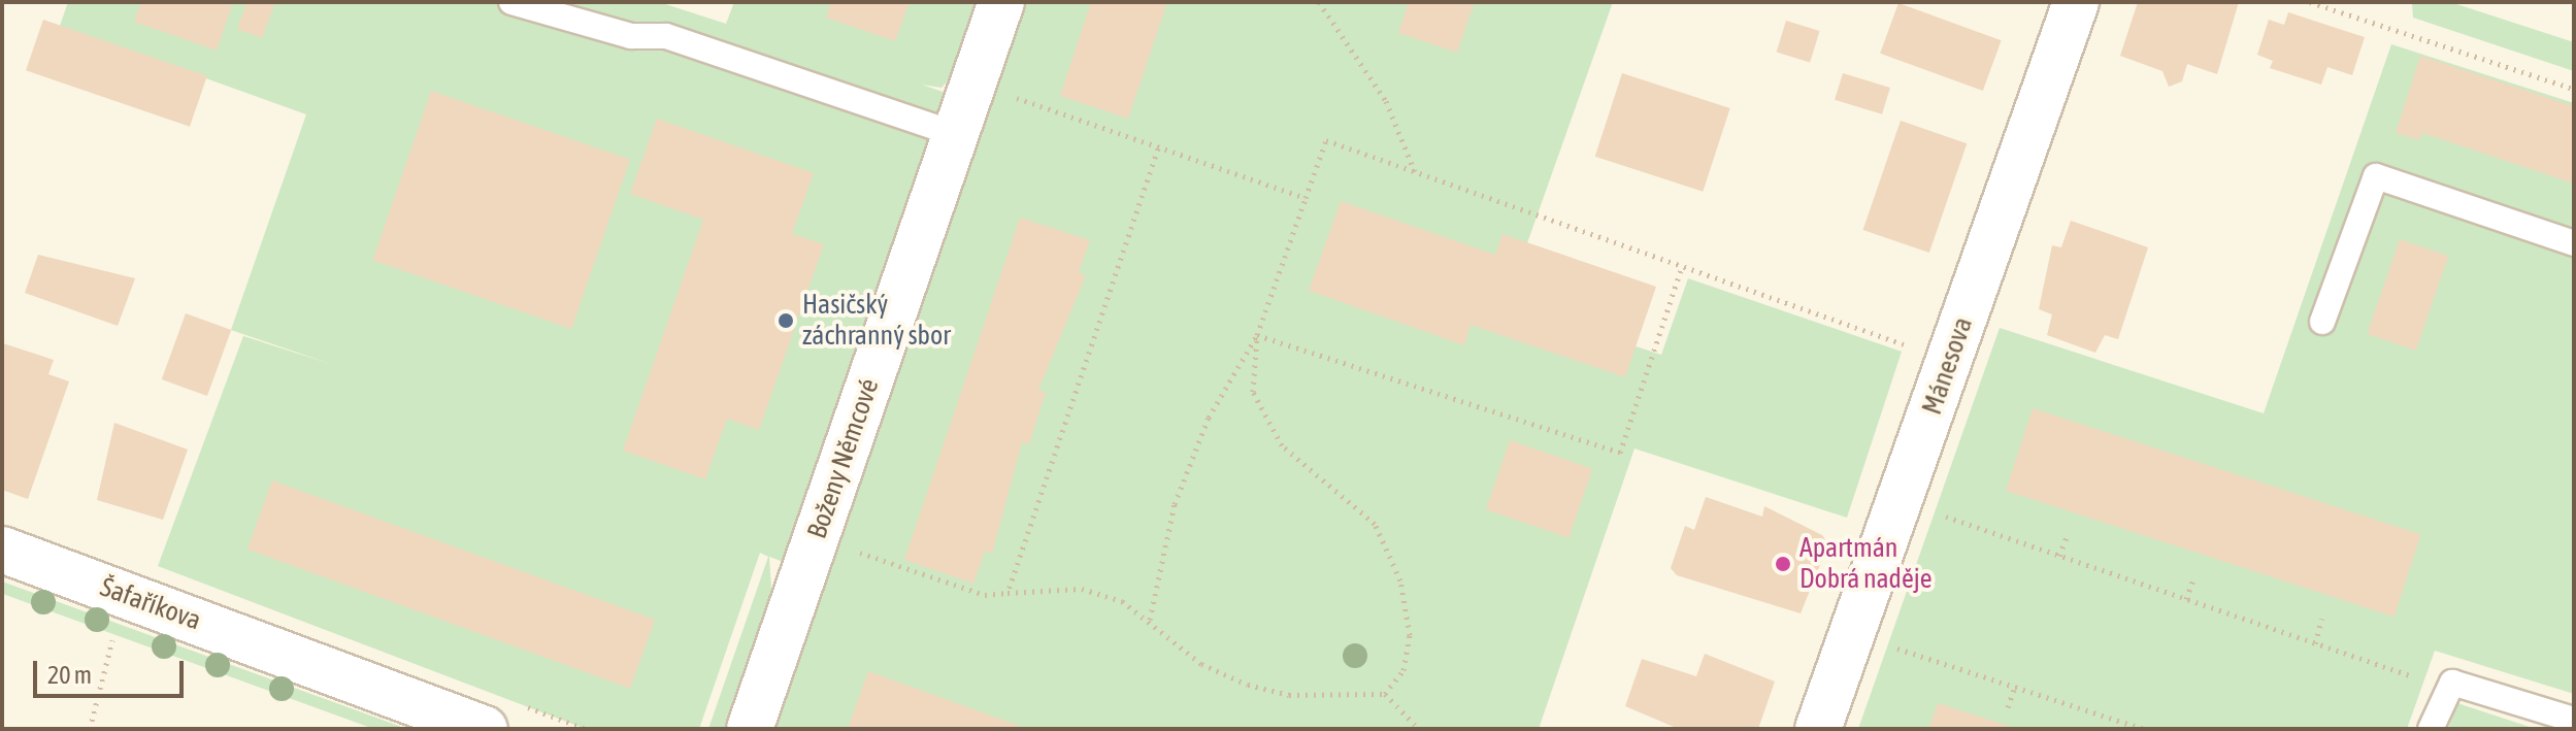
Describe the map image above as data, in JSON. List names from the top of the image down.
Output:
{
  "streets": {
    "street": ["Mánesova", "Boženy Němcové", "Šafaříkova"]
  },
  "places": ["Hasičský záchranný sbor", "Apartmán Dobrá naděje"],
  "scale_bar": "20 m"
}
